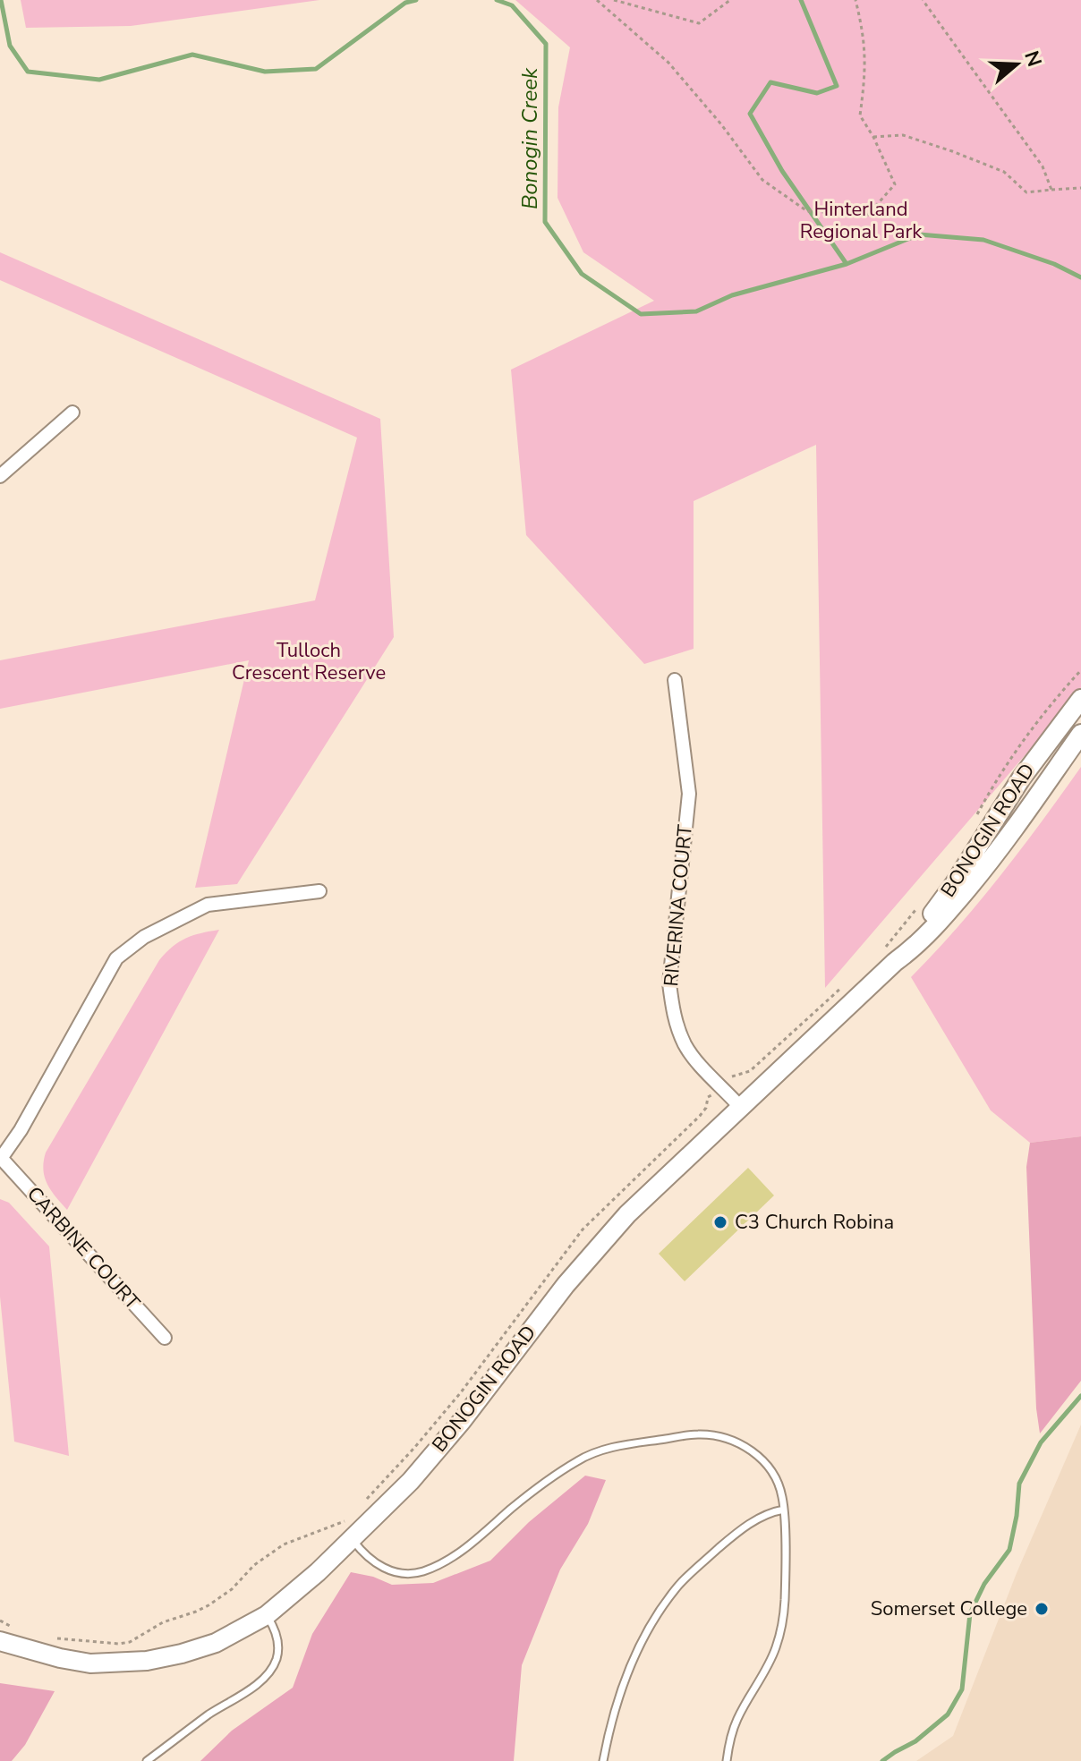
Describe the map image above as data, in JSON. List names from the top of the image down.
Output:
{
  "streets": {
    "street": ["BONOGIN ROAD", "RIVERINA COURT", "CARBINE COURT"]
  },
  "crossings": [
    ["BONOGIN ROAD", "RIVERINA COURT"]
  ],
  "water": ["Bonogin Creek"],
  "parks": ["Hinterland Regional Park", "Tulloch Crescent Reserve"],
  "places": ["C3 Church Robina", "Somerset College"],
  "north": "right"
}
